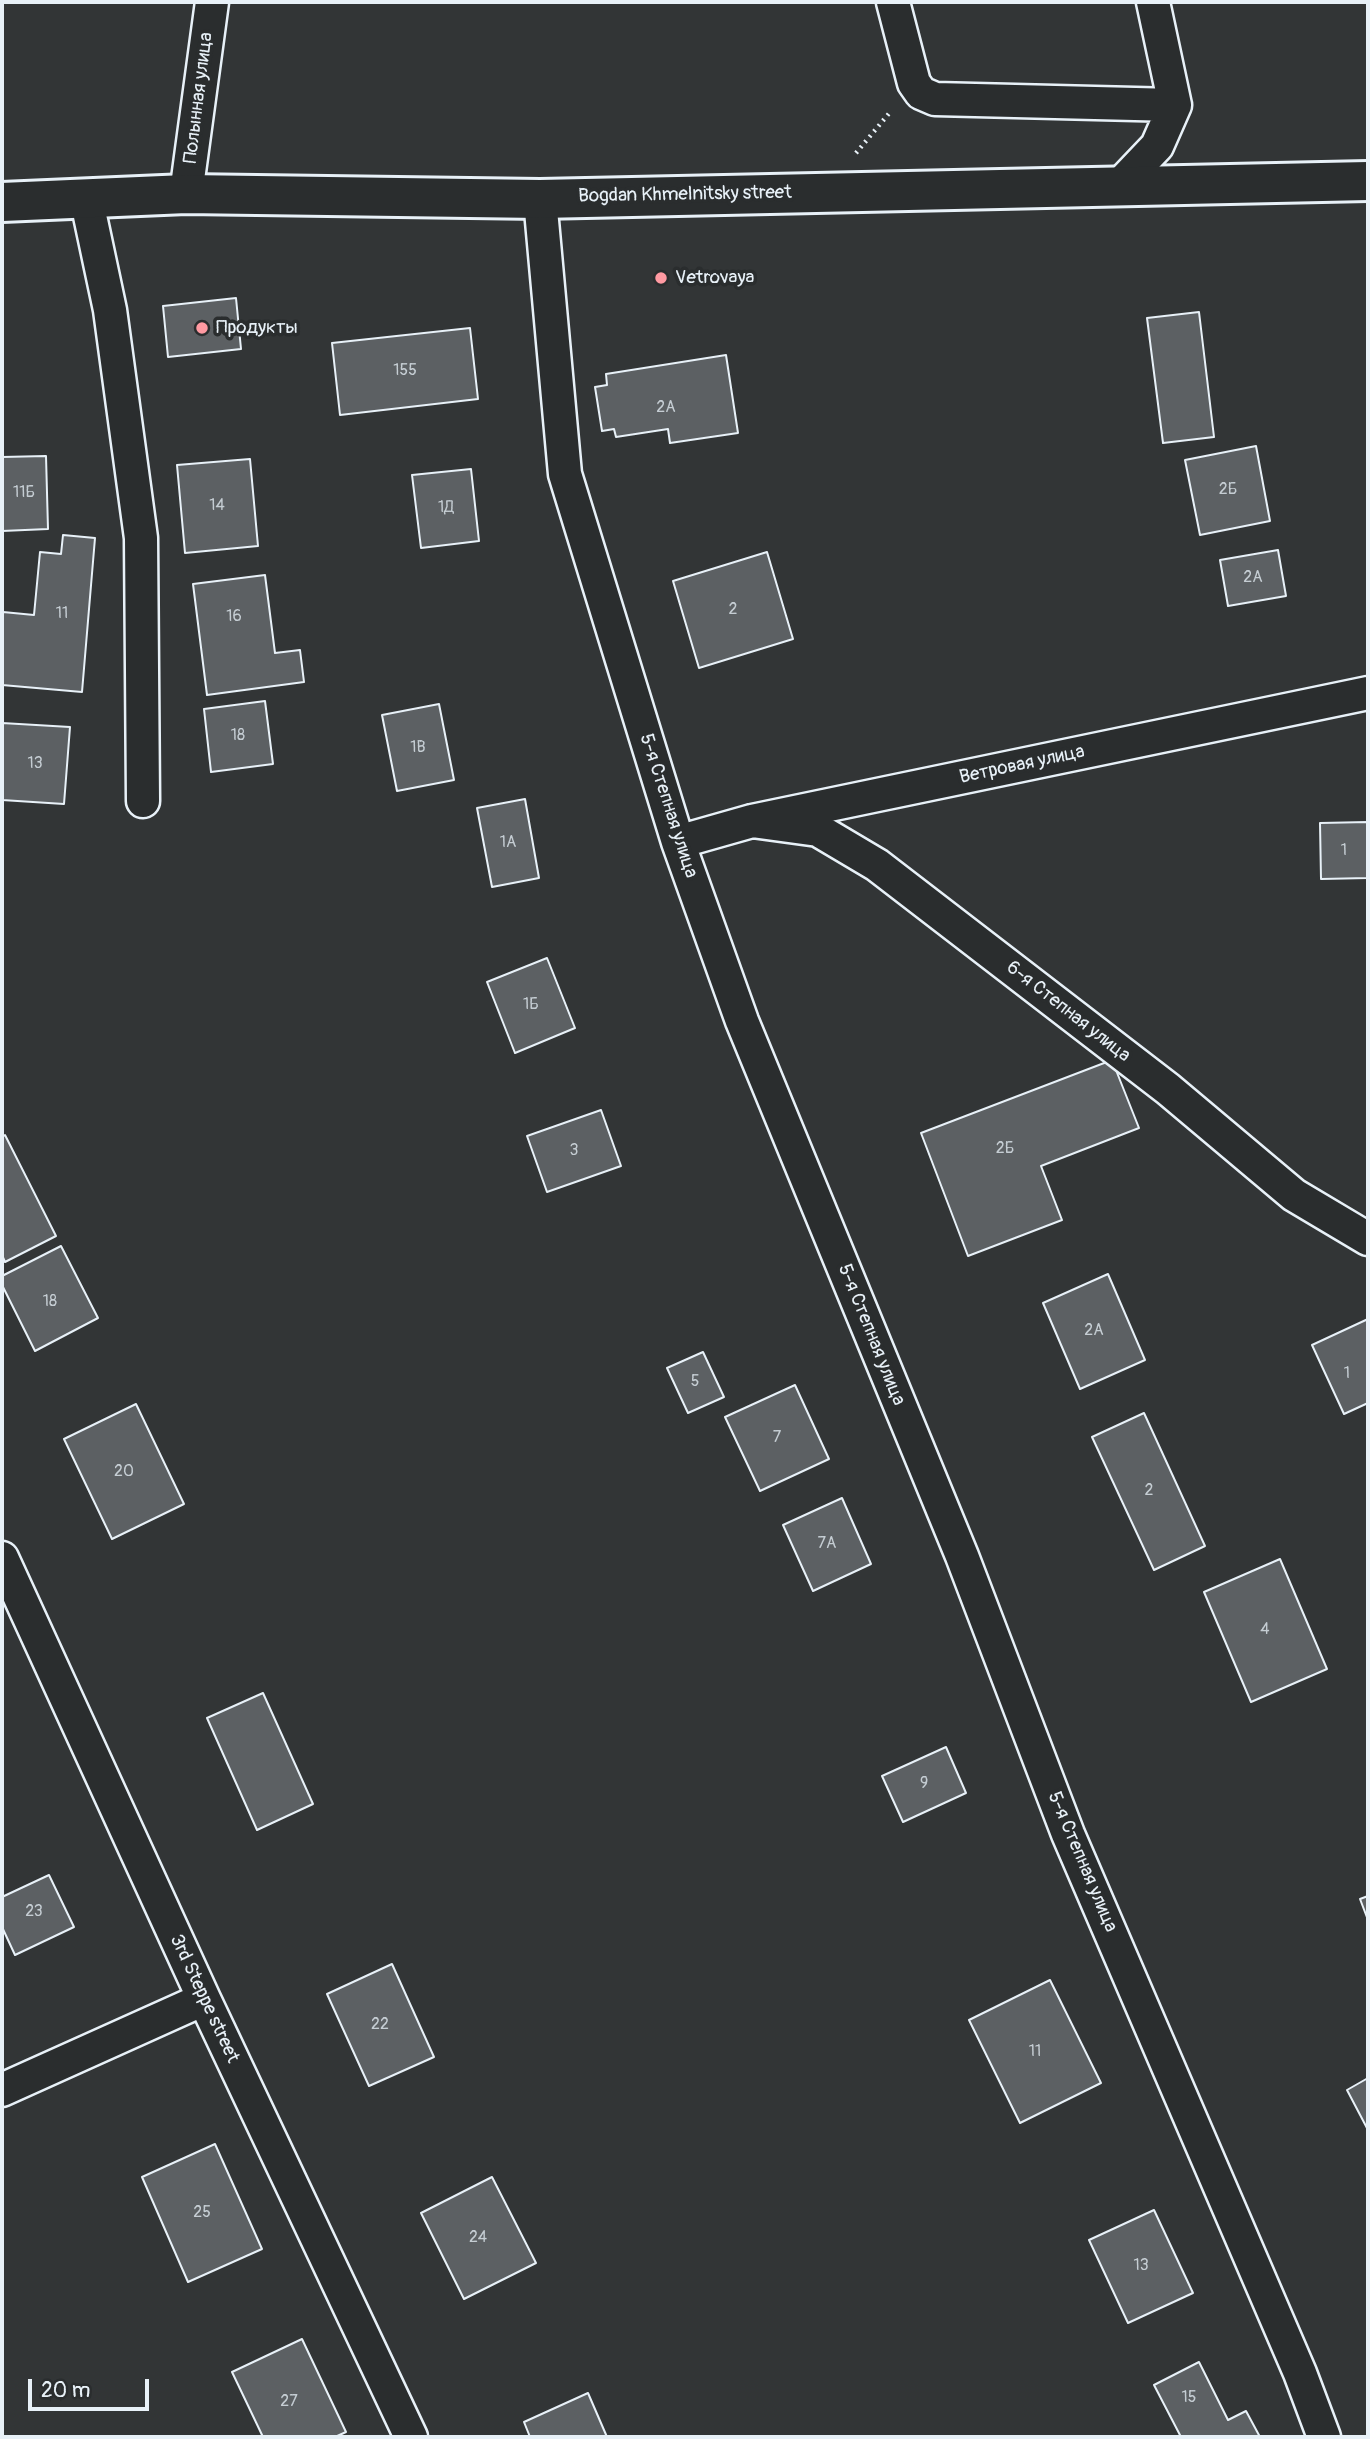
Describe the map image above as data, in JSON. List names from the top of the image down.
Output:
{
  "streets": {
    "street": [
      "Полынная улица",
      "Bogdan Khmelnitsky street",
      "Ветровая улица",
      "5-я Степная улица",
      "6-я Степная улица",
      "3rd Steppe street"
    ]
  },
  "crossings": [
    ["Полынная улица", "Bogdan Khmelnitsky street"],
    ["Bogdan Khmelnitsky street", "5-я Степная улица"],
    ["Ветровая улица", "5-я Степная улица"],
    ["Ветровая улица", "6-я Степная улица"]
  ],
  "places": ["Vetrovaya", "Продукты"],
  "house_numbers": [
    "155",
    "2А",
    "2Б",
    "11Б",
    "14",
    "1Д",
    "2А",
    "2",
    "11",
    "16",
    "18",
    "1В",
    "13",
    "1А",
    "1",
    "1Б",
    "2Б",
    "3",
    "18",
    "2А",
    "1",
    "5",
    "7",
    "20",
    "2",
    "7А",
    "4",
    "9",
    "23",
    "22",
    "11",
    "25",
    "24",
    "13",
    "15",
    "27"
  ],
  "scale_bar": "20 m"
}
